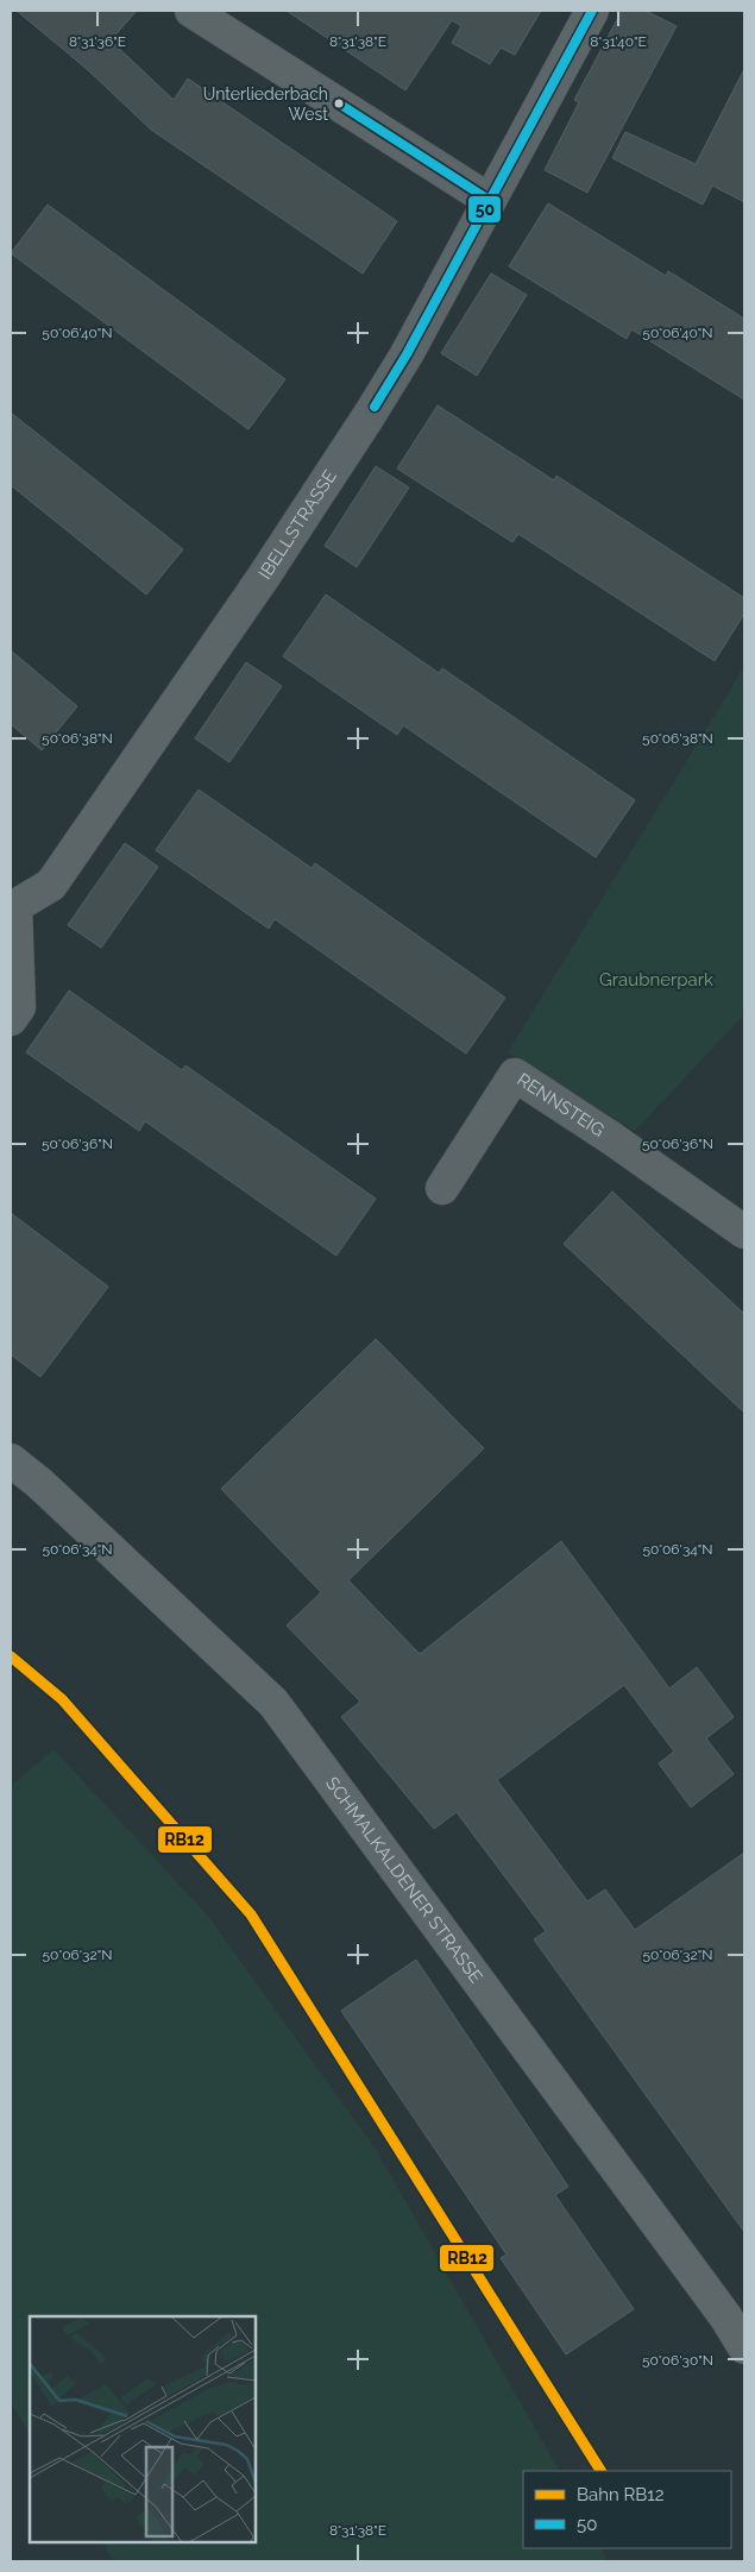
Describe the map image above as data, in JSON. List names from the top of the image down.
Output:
{
  "streets": {
    "main road": ["SCHMALKALDENER STRASSE"],
    "street": ["IBELLSTRASSE", "RENNSTEIG"]
  },
  "parks": ["Graubnerpark"],
  "places": ["Unterliederbach West"],
  "lines": ["transit line 50", "rail line RB12"],
  "legend": ["Bahn RB12", "50"],
  "coordinates": [
    "8°31'36\"E",
    "8°31'38\"E",
    "8°31'40\"E",
    "50°06'40\"N",
    "50°06'38\"N",
    "50°06'36\"N",
    "50°06'34\"N",
    "50°06'32\"N",
    "50°06'30\"N"
  ]
}
